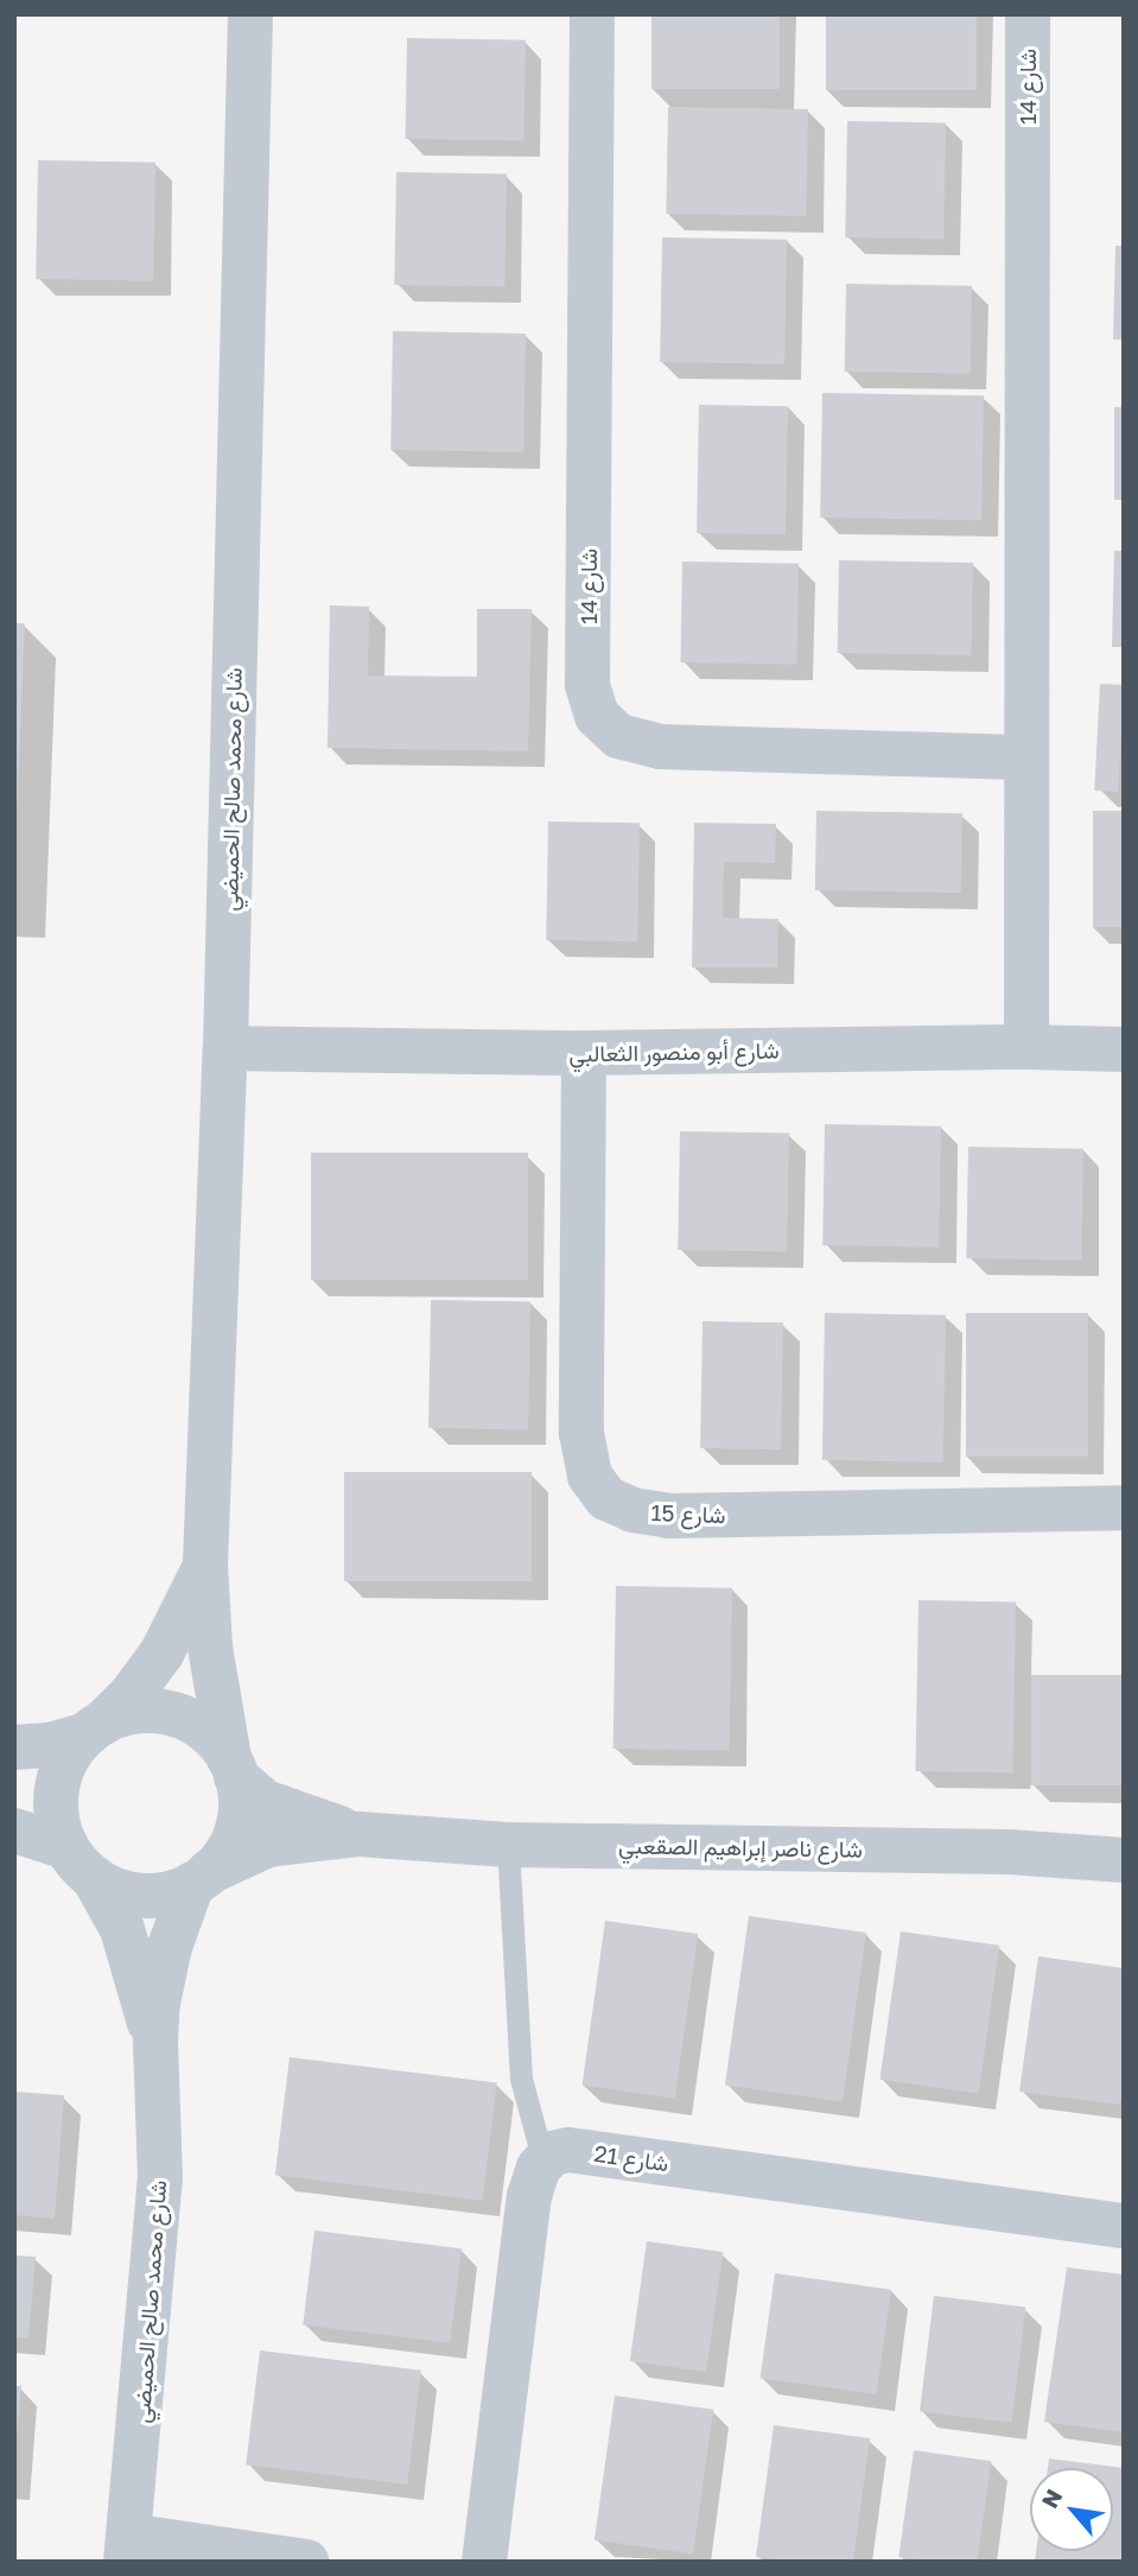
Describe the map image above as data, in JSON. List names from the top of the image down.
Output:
{
  "streets": {
    "street": [
      "شارع 14",
      "شارع محمد صالح الحميضي",
      "شارع أبو منصور الثعالبي",
      "شارع 15",
      "شارع ناصر إبراهيم الصقعبي",
      "شارع 21"
    ]
  },
  "crossings": [
    ["شارع 14", "شارع أبو منصور الثعالبي"],
    ["شارع محمد صالح الحميضي", "شارع أبو منصور الثعالبي"],
    ["شارع محمد صالح الحميضي", "شارع ناصر إبراهيم الصقعبي"],
    ["شارع أبو منصور الثعالبي", "شارع 15"]
  ],
  "north": "top left"
}
